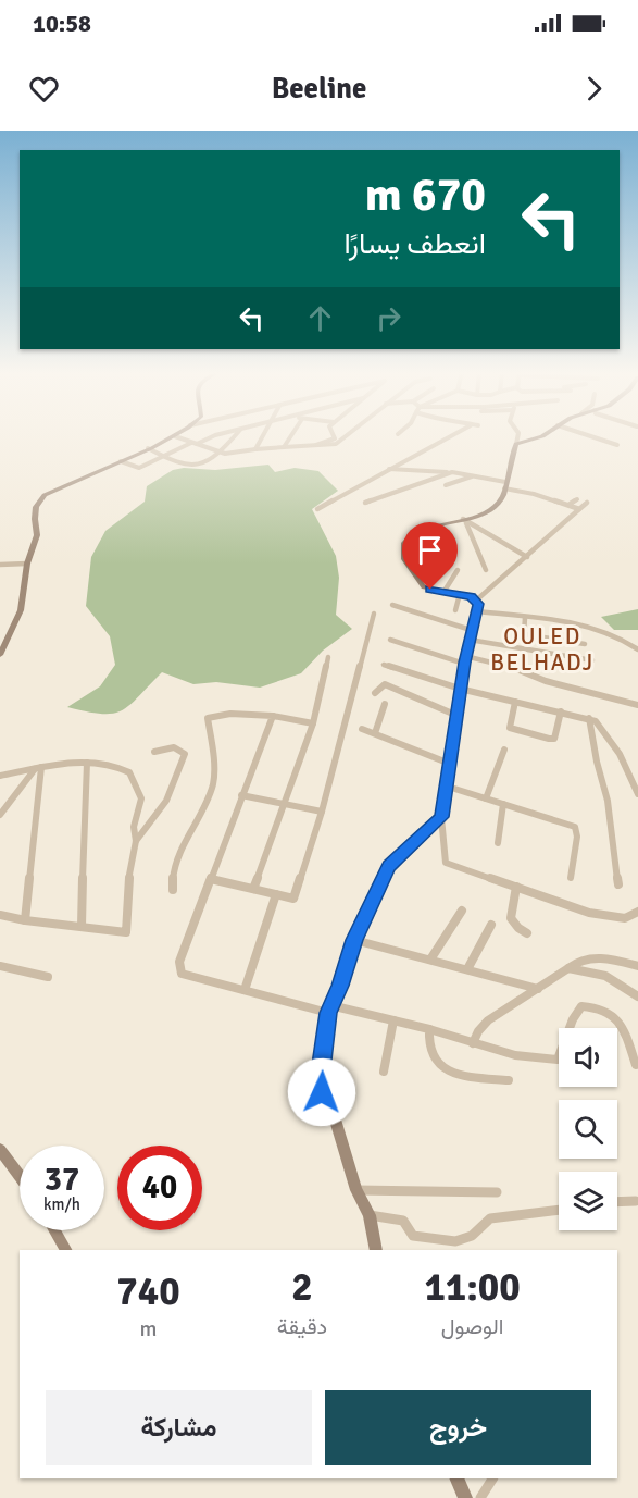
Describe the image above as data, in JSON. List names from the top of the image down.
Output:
{
  "districts": ["OULED BELHADJ"],
  "page": {
    "status": "10:58",
    "header": "Beeline",
    "turn": ["670 m", "انعطف يسارًا"],
    "speed": "37 km/h",
    "limit": "40",
    "eta": [
      "11:00",
      "الوصول",
      "2",
      "دقيقة",
      "740",
      "m"
    ],
    "buttons": ["خروج", "مشاركة"]
  }
}
